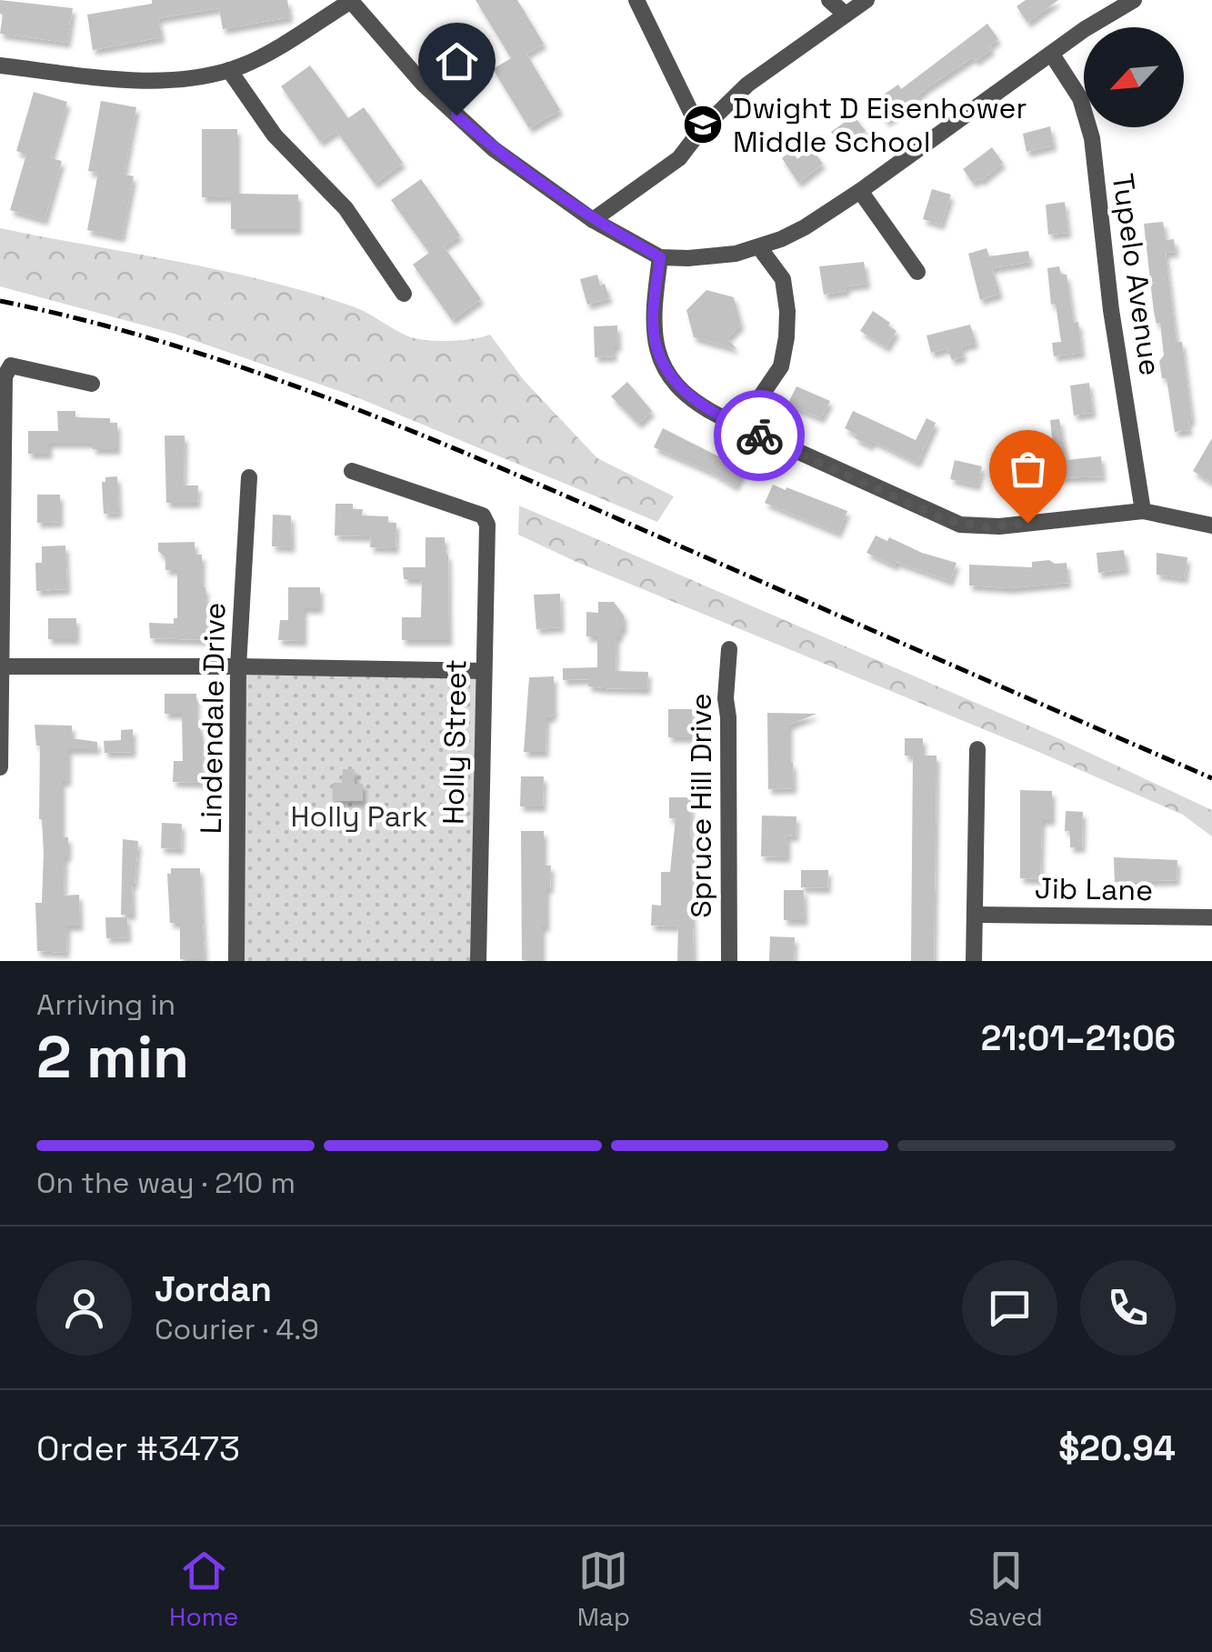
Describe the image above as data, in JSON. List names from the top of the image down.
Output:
{
  "streets": {
    "street": [
      "Tupelo Avenue",
      "Lindendale Drive",
      "Holly Street",
      "Spruce Hill Drive",
      "Jib Lane"
    ]
  },
  "parks": ["Holly Park"],
  "places": {
    "school or university": ["Dwight D Eisenhower Middle School"]
  },
  "north": "bottom left",
  "page": {
    "heading": ["2 min", "Arriving in", "21:01–21:06"],
    "panel": [
      "Jordan",
      "Courier · 4.9",
      "Order #3473",
      "$20.94"
    ],
    "bar": "On the way · 210 m",
    "tabs": ["Home", "Map", "Saved"]
  }
}
